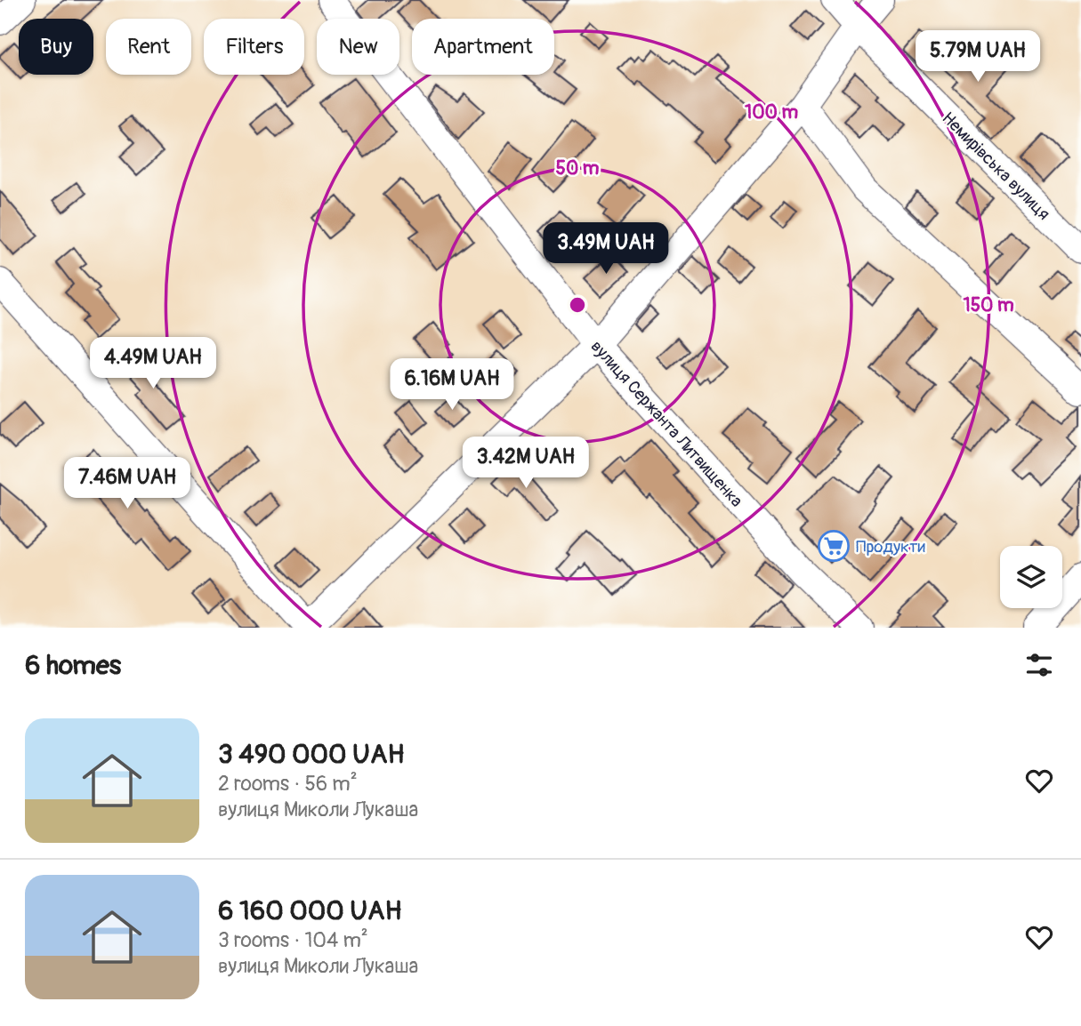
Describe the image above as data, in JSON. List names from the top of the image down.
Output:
{
  "streets": {
    "street": ["Немирівська вулиця", "вулиця Сержанта Литвищенка"]
  },
  "places": {
    "supermarket": ["Продукти"]
  },
  "page": {
    "chip": [
      "Buy",
      "Rent",
      "Filters",
      "New",
      "Apartment"
    ],
    "price": [
      "5.79M UAH",
      "3.49M UAH",
      "4.49M UAH",
      "6.16M UAH",
      "3.42M UAH",
      "7.46M UAH"
    ],
    "heading": "6 homes",
    "list": [
      {
        "name": "3 490 000 UAH",
        "note": "2 rooms · 56 m² · вулиця Миколи Лукаша"
      },
      {
        "name": "6 160 000 UAH",
        "note": "3 rooms · 104 m² · вулиця Миколи Лукаша"
      }
    ]
  },
  "rings": ["100 m", "50 m", "150 m"]
}
